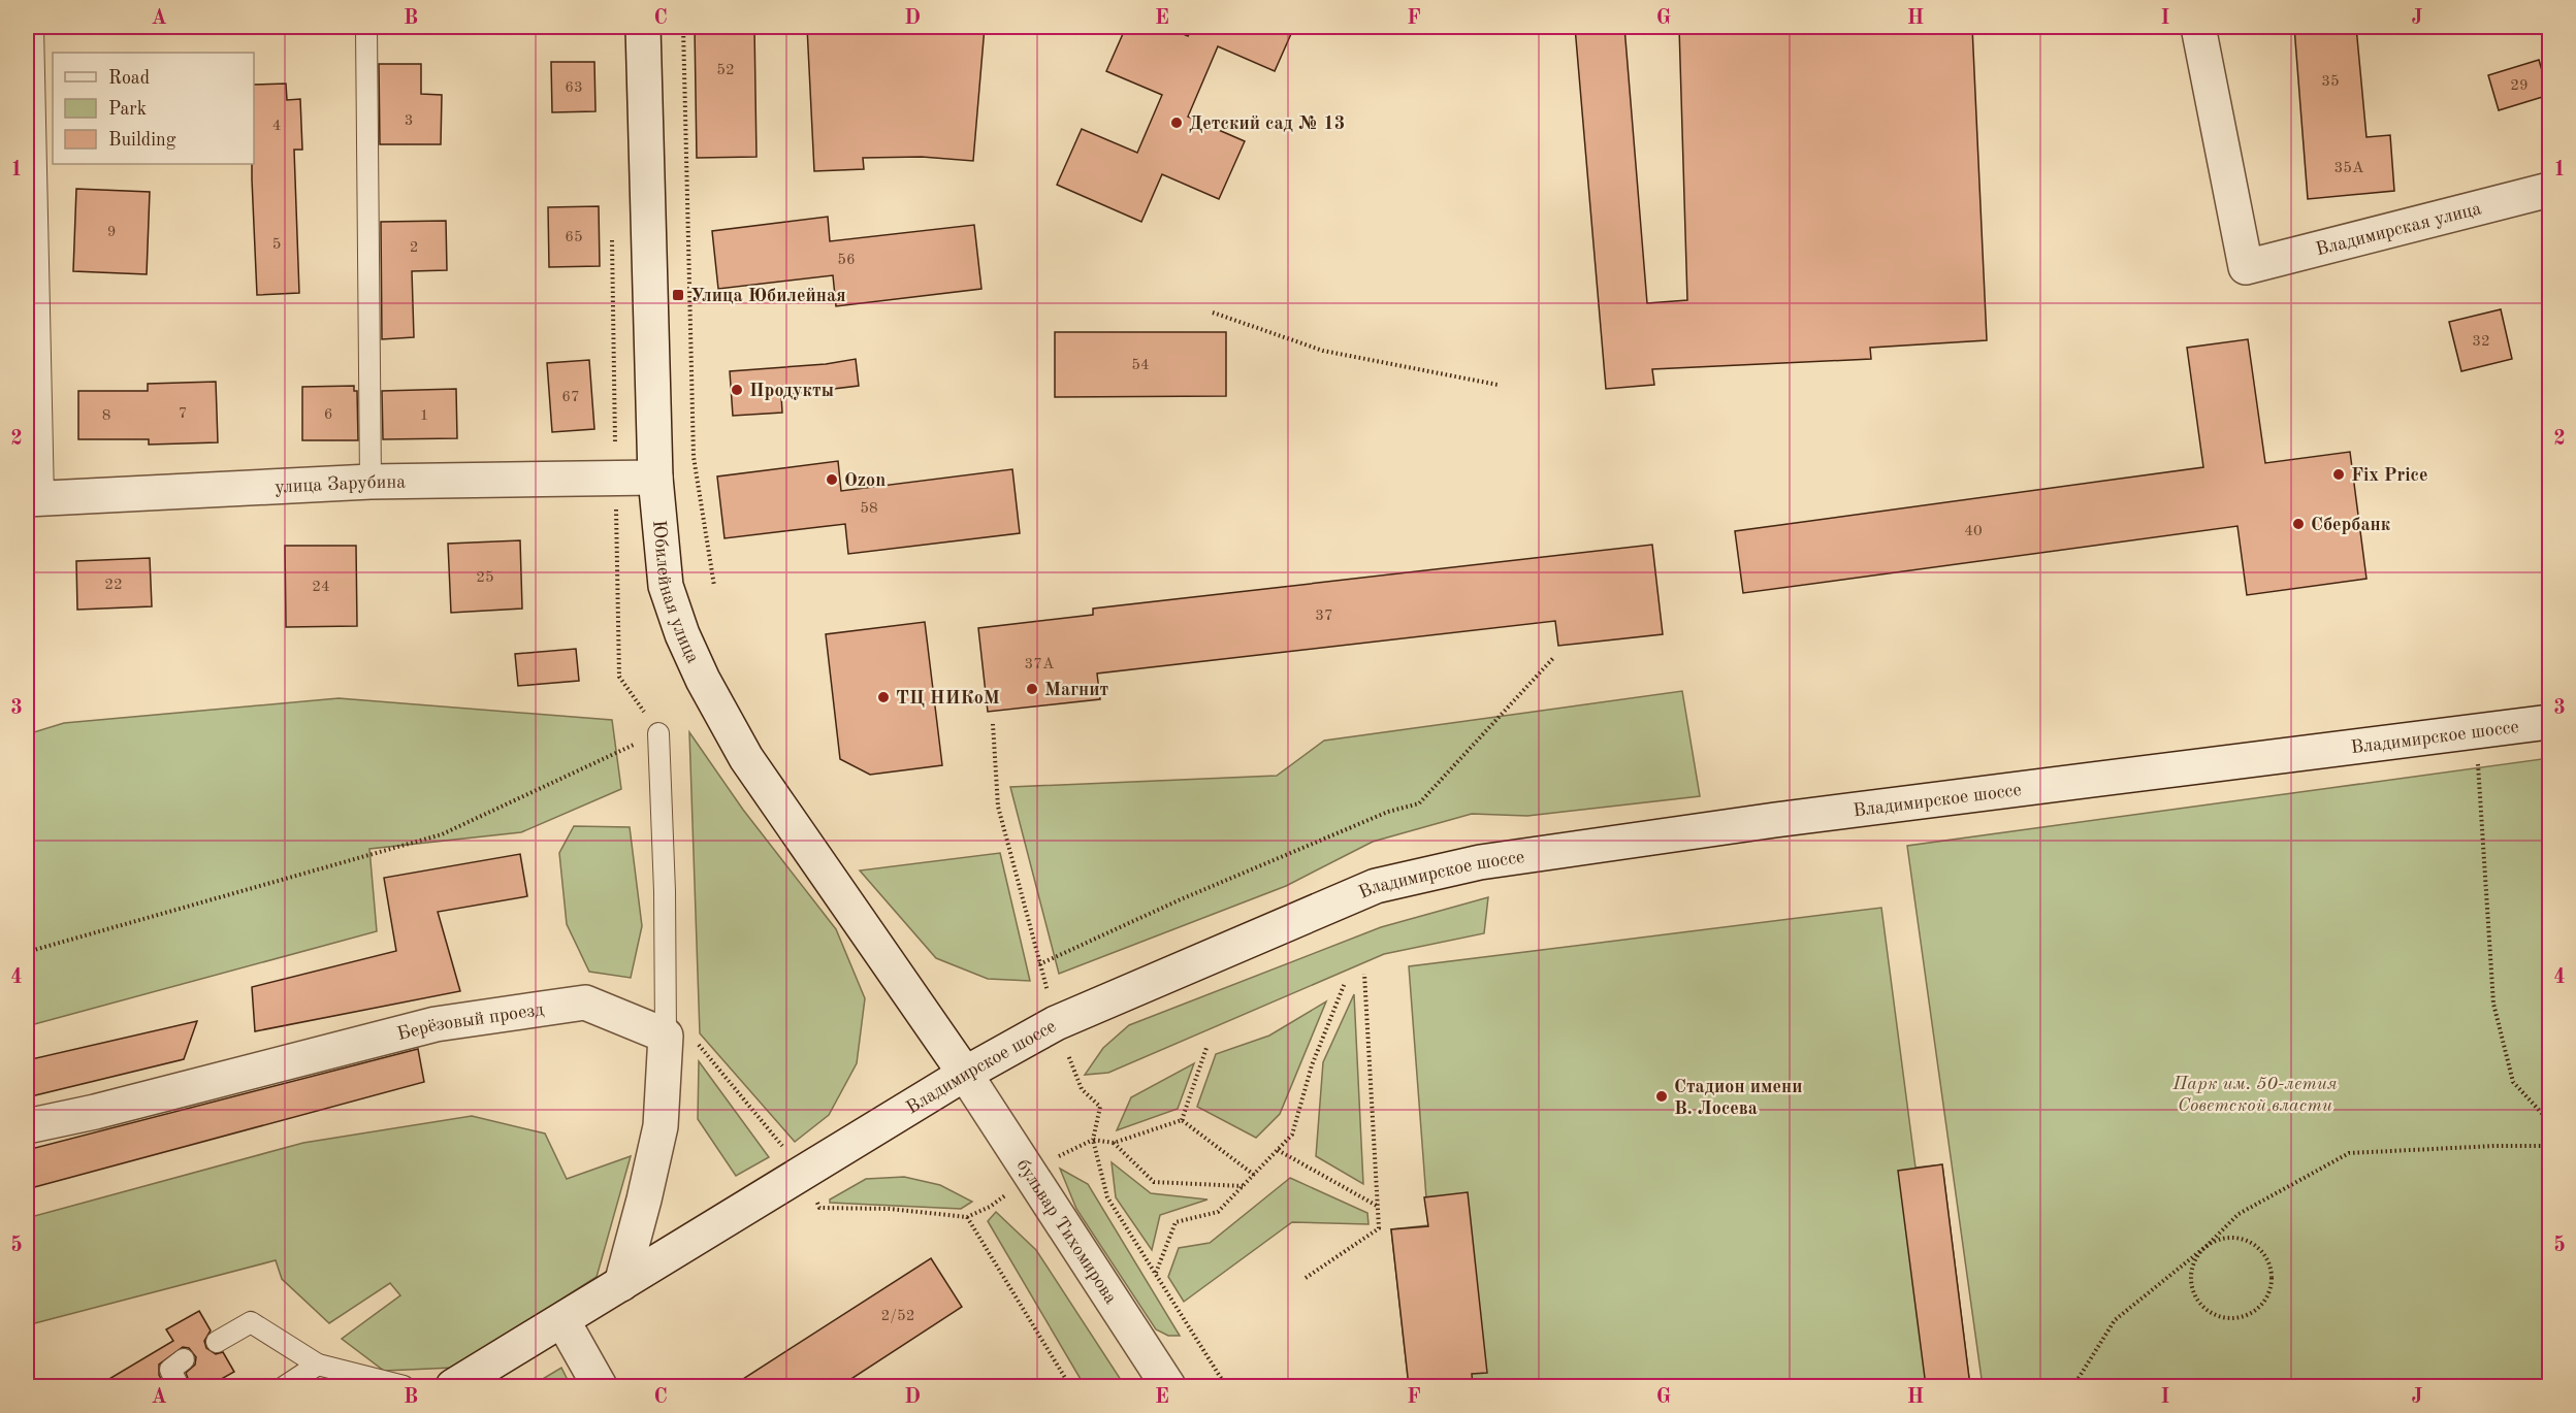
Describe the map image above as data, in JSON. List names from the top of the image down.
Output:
{
  "streets": {
    "main road": [
      "Владимирская улица",
      "улица Зарубина",
      "Юбилейная улица",
      "Владимирское шоссе",
      "Берёзовый проезд",
      "бульвар Тихомирова"
    ]
  },
  "crossings": [
    ["улица Зарубина", "Юбилейная улица"],
    ["Юбилейная улица", "Владимирское шоссе"],
    ["Юбилейная улица", "бульвар Тихомирова"],
    ["Владимирское шоссе", "бульвар Тихомирова"]
  ],
  "parks": ["Парк им. 50-летия Советской власти"],
  "places": {
    "other": [
      "Детский сад № 13",
      "Продукты",
      "Fix Price",
      "Ozon",
      "Сбербанк",
      "Магнит",
      "ТЦ НИКоМ",
      "Стадион имени В. Лосева"
    ],
    "transit": ["Улица Юбилейная"]
  },
  "house_numbers": [
    "52",
    "35",
    "29",
    "63",
    "3",
    "4",
    "35А",
    "9",
    "65",
    "5",
    "2",
    "56",
    "32",
    "54",
    "67",
    "7",
    "6",
    "8",
    "1",
    "58",
    "40",
    "25",
    "22",
    "24",
    "37",
    "37А",
    "2/52"
  ],
  "legend": ["Road", "Park", "Building"],
  "grid": {
    "columns": [
      "A",
      "B",
      "C",
      "D",
      "E",
      "F",
      "G",
      "H",
      "I",
      "J"
    ],
    "rows": [
      "1",
      "2",
      "3",
      "4",
      "5"
    ]
  }
}
